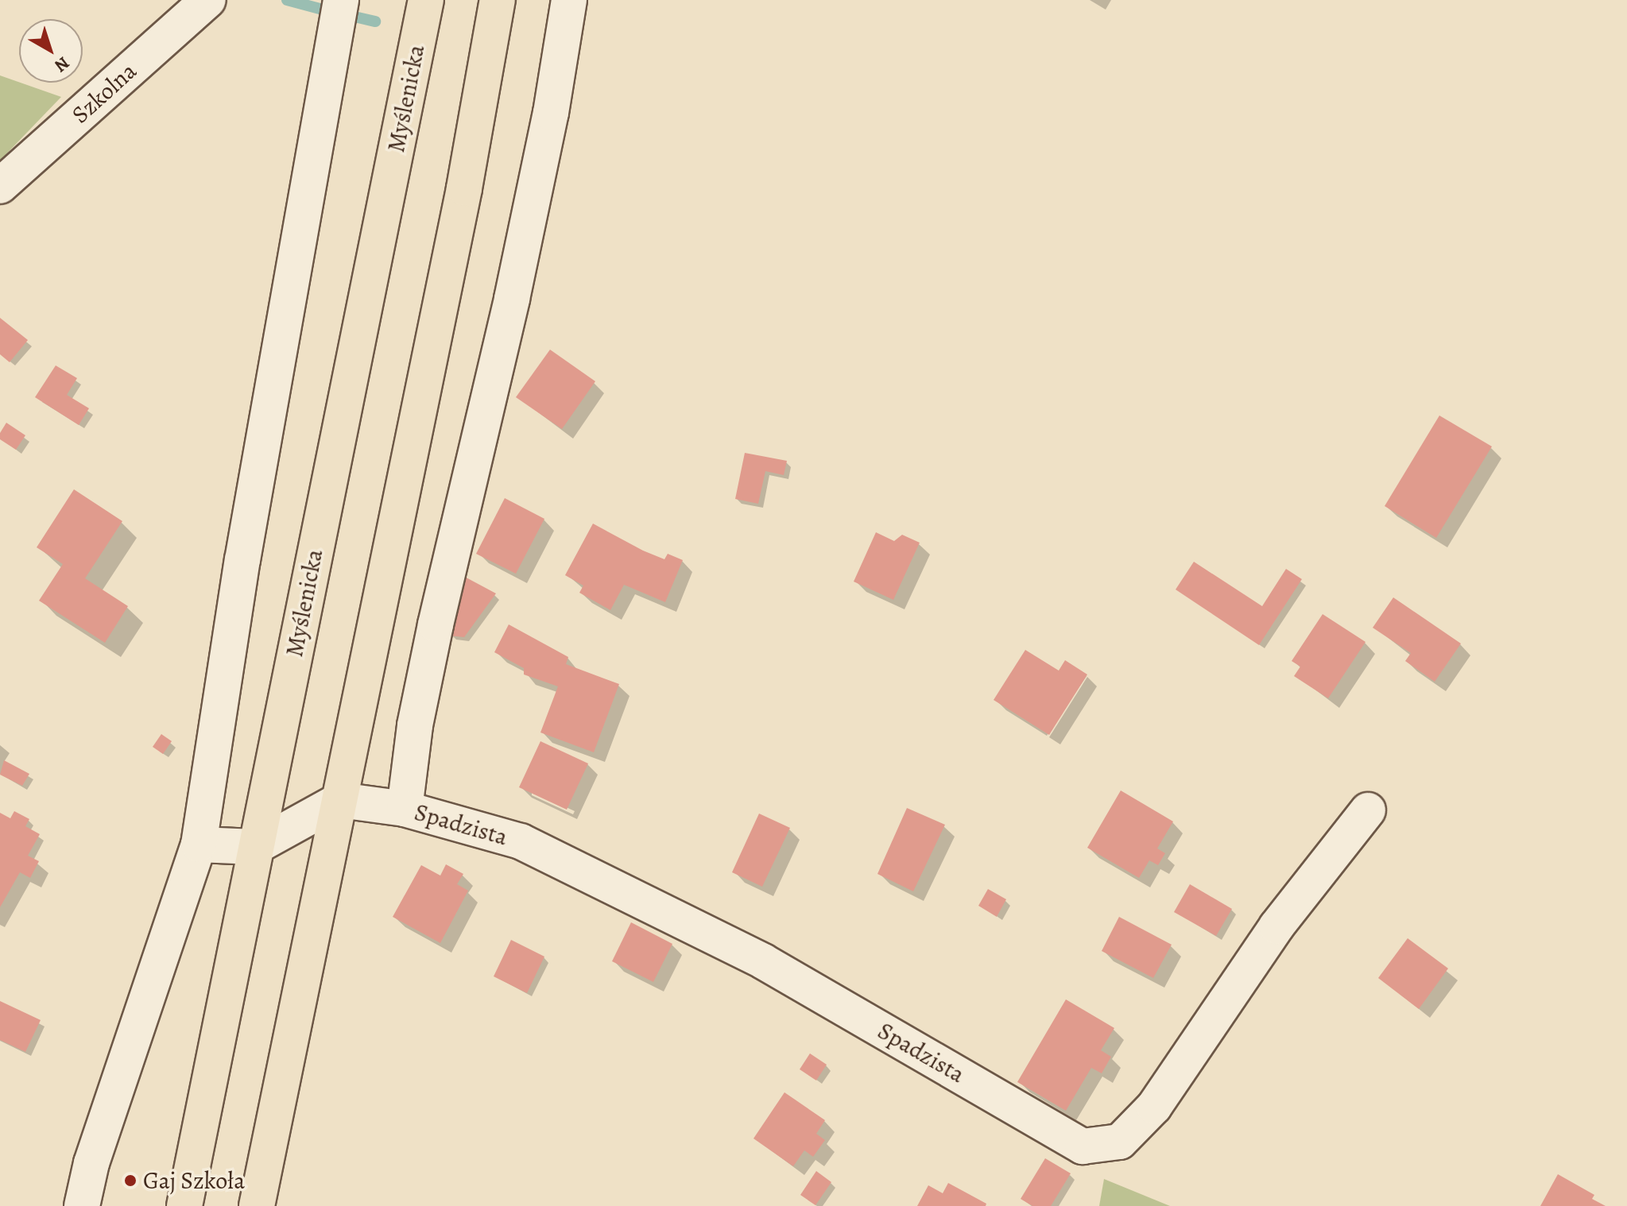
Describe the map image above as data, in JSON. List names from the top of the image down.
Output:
{
  "streets": {
    "highway": ["Myślenicka"],
    "street": ["Szkolna", "Spadzista"]
  },
  "places": ["Gaj Szkoła"],
  "north": "bottom right"
}
